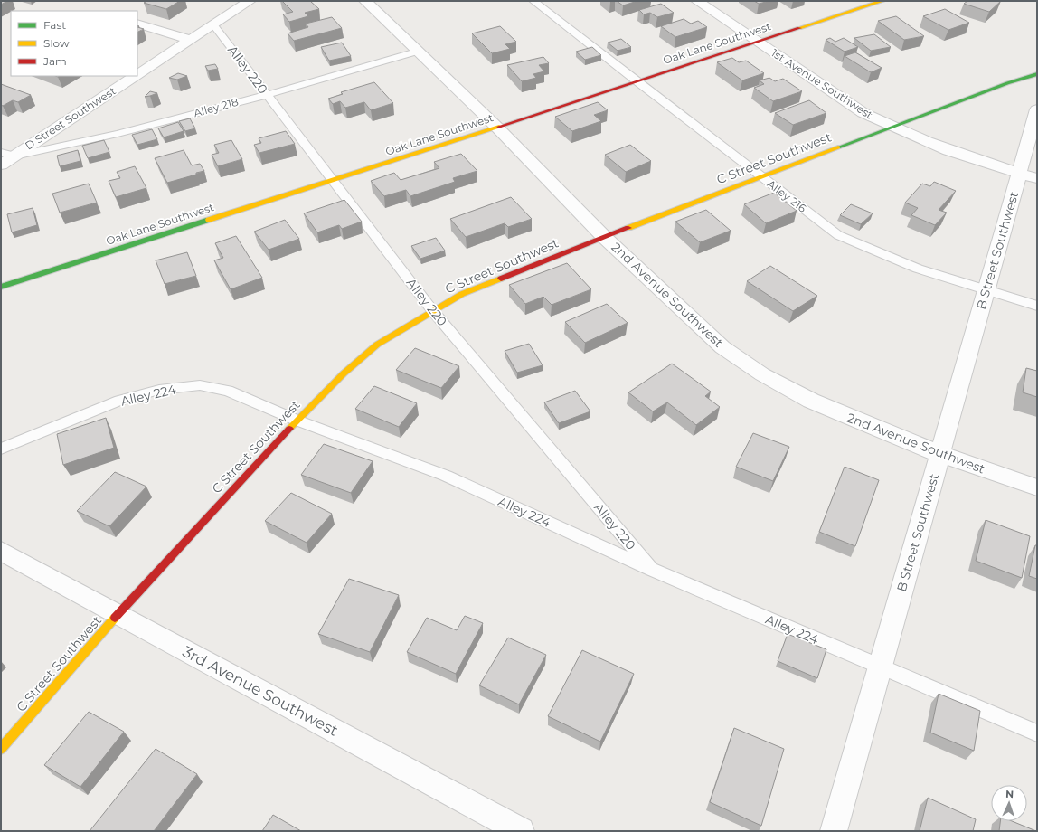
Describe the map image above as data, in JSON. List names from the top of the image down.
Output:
{
  "streets": {
    "street": [
      "Oak Lane Southwest",
      "1st Avenue Southwest",
      "D Street Southwest",
      "C Street Southwest",
      "B Street Southwest",
      "2nd Avenue Southwest",
      "3rd Avenue Southwest"
    ],
    "lane": [
      "Alley 220",
      "Alley 218",
      "Alley 216",
      "Alley 224"
    ]
  },
  "crossings": [
    ["Oak Lane Southwest", "Alley 220"],
    ["Oak Lane Southwest", "1st Avenue Southwest"],
    ["Oak Lane Southwest", "Alley 216"],
    ["Oak Lane Southwest", "2nd Avenue Southwest"],
    ["Alley 220", "Alley 218"],
    ["Alley 220", "D Street Southwest"],
    ["Alley 220", "C Street Southwest"],
    ["Alley 220", "Alley 224"],
    ["1st Avenue Southwest", "C Street Southwest"],
    ["1st Avenue Southwest", "B Street Southwest"],
    ["Alley 218", "D Street Southwest"],
    ["Alley 218", "2nd Avenue Southwest"],
    ["C Street Southwest", "Alley 216"],
    ["C Street Southwest", "2nd Avenue Southwest"],
    ["C Street Southwest", "Alley 224"],
    ["C Street Southwest", "3rd Avenue Southwest"],
    ["Alley 216", "B Street Southwest"],
    ["B Street Southwest", "2nd Avenue Southwest"],
    ["B Street Southwest", "Alley 224"]
  ],
  "legend": ["Fast", "Slow", "Jam"],
  "north": "top"
}
